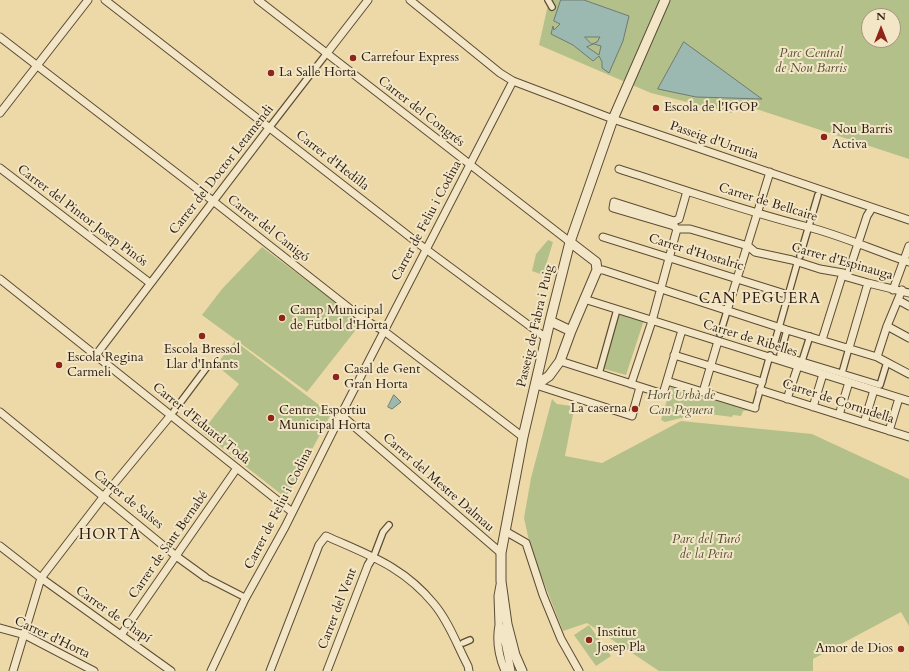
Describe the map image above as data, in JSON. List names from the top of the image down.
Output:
{
  "streets": {
    "street": [
      "Carrer del Congrés",
      "Passeig d'Urrutia",
      "Carrer d'Hedilla",
      "Carrer del Doctor Letamendi",
      "Carrer de Bellcaire",
      "Carrer del Pintor Josep Pinós",
      "Carrer de Feliu i Codina",
      "Carrer del Canigó",
      "Carrer d'Hostalric",
      "Carrer d'Espinauga",
      "Passeig de Fabra i Puig",
      "Carrer de Ribelles",
      "Carrer de Cornudella",
      "Carrer d'Eduard Toda",
      "Carrer del Mestre Dalmau",
      "Carrer de Salses",
      "Carrer de Sant Bernabé",
      "Carrer del Vent",
      "Carrer de Chapí",
      "Carrer d'Horta"
    ]
  },
  "crossings": [
    ["Carrer del Congrés", "Carrer del Doctor Letamendi"],
    ["Carrer del Congrés", "Carrer de Feliu i Codina"],
    ["Carrer del Congrés", "Passeig de Fabra i Puig"],
    ["Passeig d'Urrutia", "Carrer de Feliu i Codina"],
    ["Passeig d'Urrutia", "Passeig de Fabra i Puig"],
    ["Carrer d'Hedilla", "Carrer del Doctor Letamendi"],
    ["Carrer d'Hedilla", "Carrer de Feliu i Codina"],
    ["Carrer d'Hedilla", "Passeig de Fabra i Puig"],
    ["Carrer del Doctor Letamendi", "Carrer del Pintor Josep Pinós"],
    ["Carrer del Doctor Letamendi", "Carrer del Canigó"],
    ["Carrer del Doctor Letamendi", "Carrer d'Eduard Toda"],
    ["Carrer de Feliu i Codina", "Carrer del Canigó"],
    ["Carrer de Feliu i Codina", "Carrer d'Eduard Toda"],
    ["Carrer de Feliu i Codina", "Carrer del Mestre Dalmau"],
    ["Carrer de Feliu i Codina", "Carrer de Salses"],
    ["Carrer del Canigó", "Passeig de Fabra i Puig"],
    ["Passeig de Fabra i Puig", "Carrer del Mestre Dalmau"],
    ["Carrer d'Eduard Toda", "Carrer de Sant Bernabé"],
    ["Carrer de Salses", "Carrer de Sant Bernabé"],
    ["Carrer de Sant Bernabé", "Carrer de Chapí"]
  ],
  "districts": ["CAN PEGUERA", "HORTA"],
  "parks": ["Parc Central de Nou Barris", "Hort Urbà de Can Peguera", "Parc del Turó de la Peira"],
  "places": [
    "Carrefour Express",
    "La Salle Horta",
    "Escola de l'IGOP",
    "Nou Barris Activa",
    "Camp Municipal de Futbol d'Horta",
    "Escola Bressol Llar d'Infants",
    "Escola Regina Carmeli",
    "Casal de Gent Gran Horta",
    "La caserna",
    "Centre Esportiu Municipal Horta",
    "Institut Josep Pla",
    "Amor de Dios"
  ],
  "north": "top"
}
